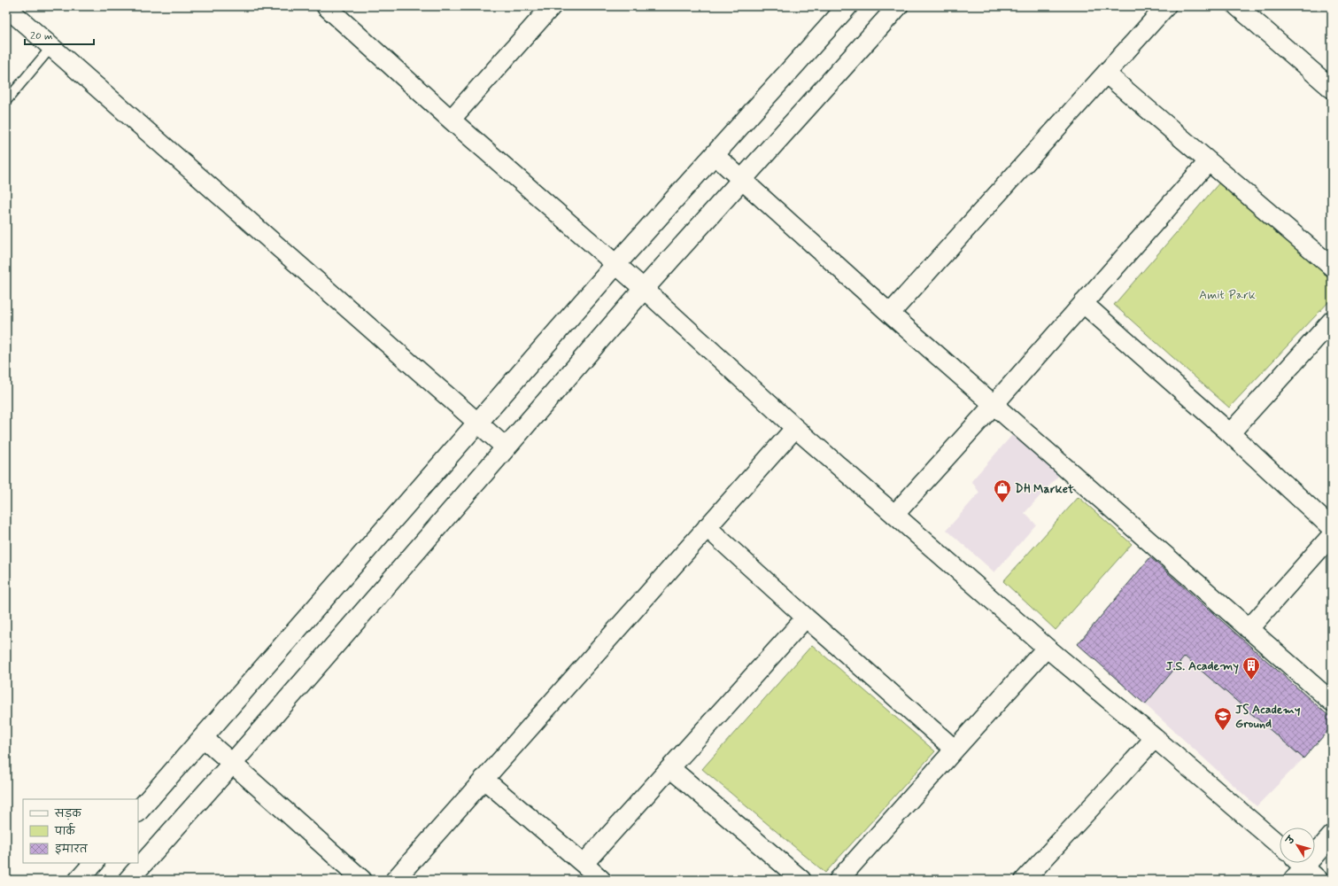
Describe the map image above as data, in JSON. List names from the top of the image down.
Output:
{
  "parks": ["Amit Park"],
  "places": {
    "shop": ["DH Market"],
    "building": ["J.S. Academy"],
    "school or university": ["JS Academy Ground"]
  },
  "legend": ["सड़क", "पार्क", "इमारत"],
  "scale_bar": "20 m",
  "north": "top left"
}
